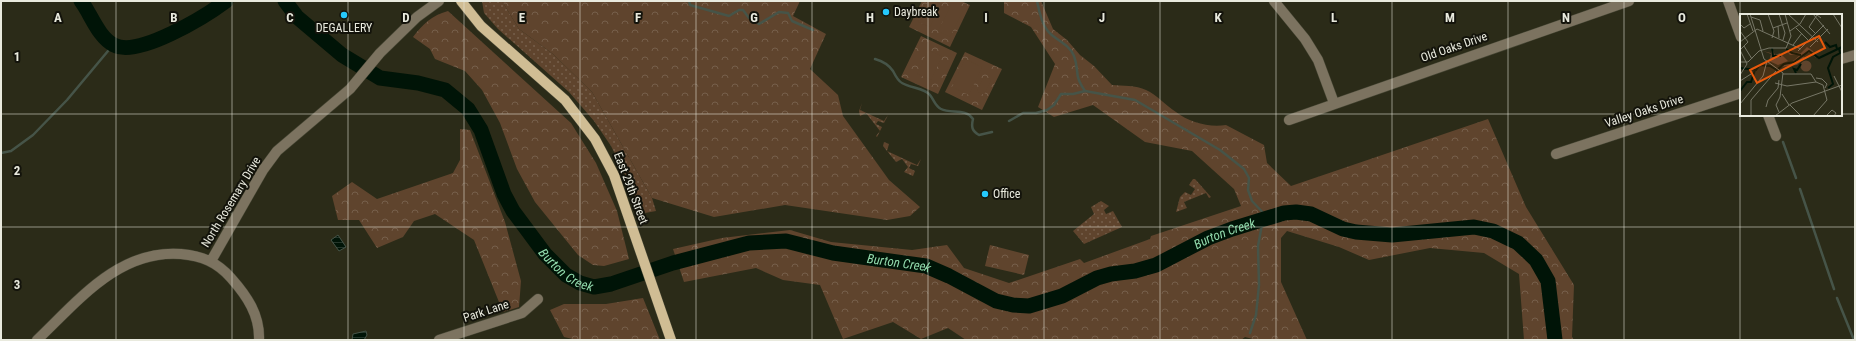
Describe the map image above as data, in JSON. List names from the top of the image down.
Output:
{
  "streets": {
    "main road": ["East 29th Street"],
    "street": [
      "Old Oaks Drive",
      "Valley Oaks Drive",
      "North Rosemary Drive",
      "Park Lane"
    ]
  },
  "water": ["Burton Creek"],
  "places": ["Daybreak", "DEGALLERY", "Office"],
  "grid": {
    "columns": [
      "A",
      "B",
      "C",
      "D",
      "E",
      "F",
      "G",
      "H",
      "I",
      "J",
      "K",
      "L",
      "M",
      "N",
      "O"
    ],
    "rows": ["1", "2", "3"]
  }
}
